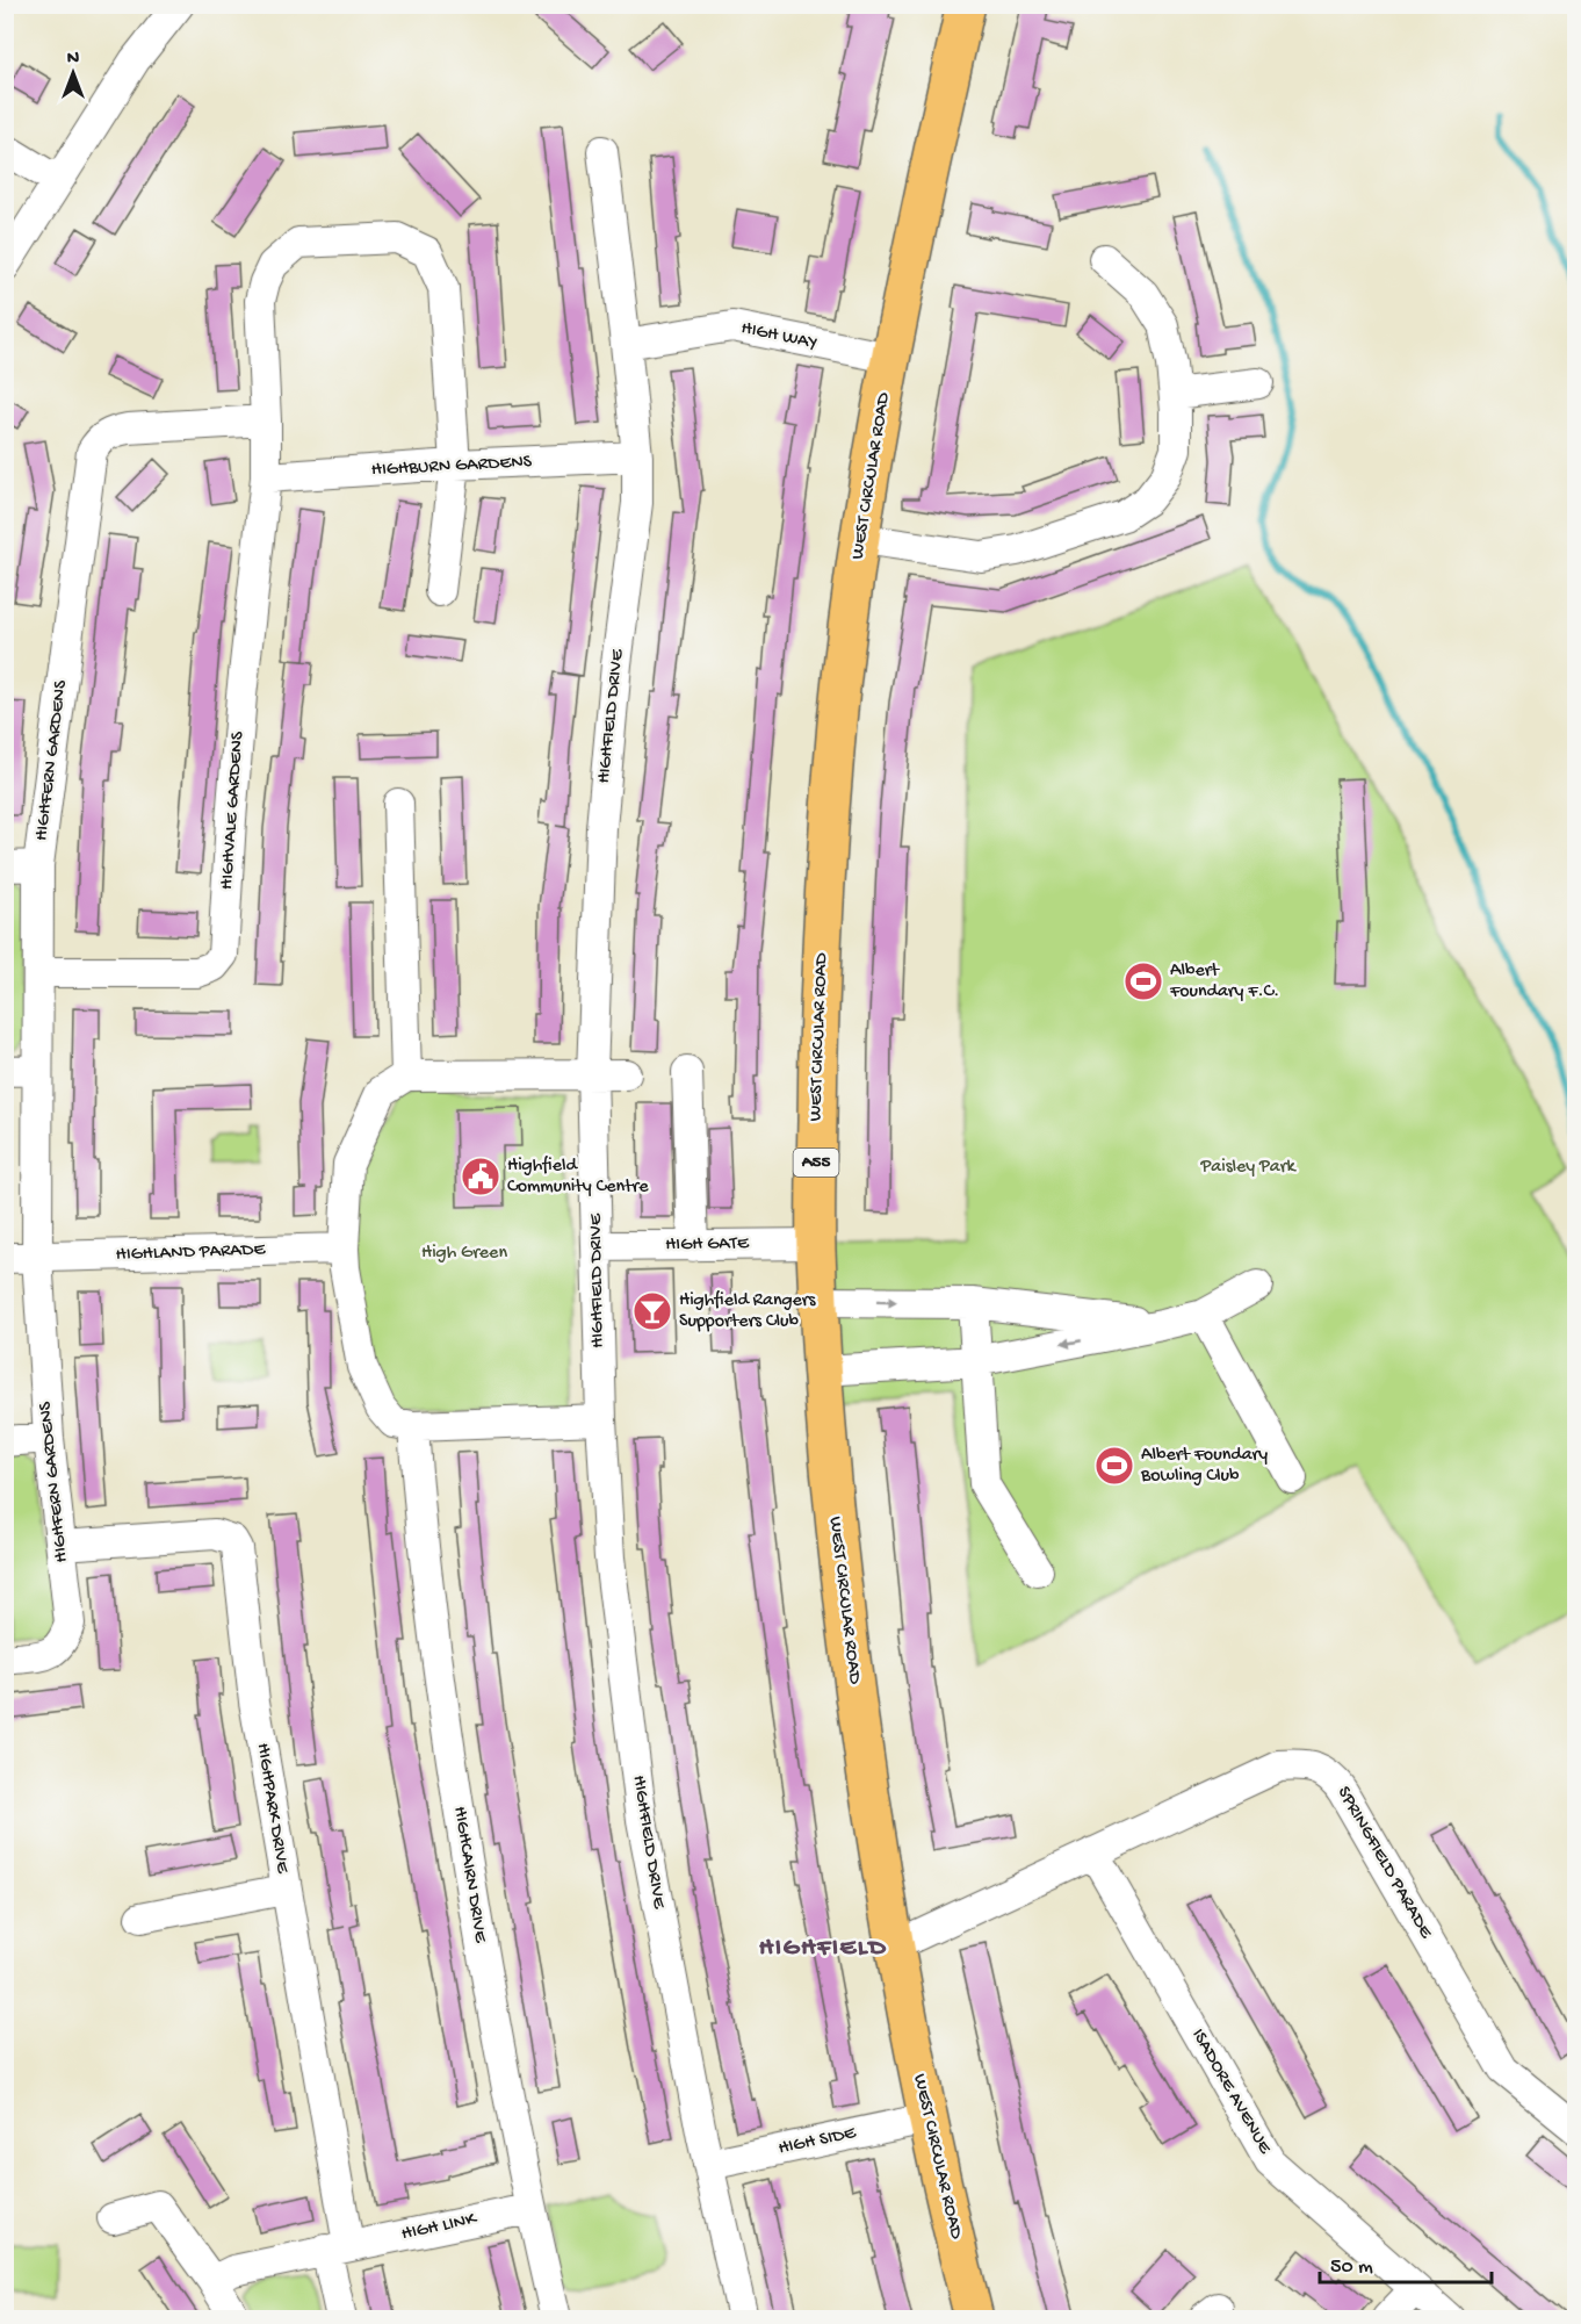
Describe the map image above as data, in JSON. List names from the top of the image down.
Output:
{
  "streets": {
    "highway": ["WEST CIRCULAR ROAD", "A55"],
    "street": [
      "HIGH WAY",
      "HIGHBURN GARDENS",
      "HIGHFIELD DRIVE",
      "HIGHFERN GARDENS",
      "HIGHVALE GARDENS",
      "HIGH GATE",
      "HIGHLAND PARADE",
      "HIGHPARK DRIVE",
      "SPRINGFIELD PARADE",
      "HIGHCAIRN DRIVE",
      "ISADORE AVENUE",
      "HIGH SIDE",
      "HIGH LINK"
    ]
  },
  "crossings": [
    ["HIGH WAY", "WEST CIRCULAR ROAD"],
    ["HIGH WAY", "HIGHFIELD DRIVE"],
    ["HIGHBURN GARDENS", "HIGHFIELD DRIVE"],
    ["HIGHBURN GARDENS", "HIGHVALE GARDENS"],
    ["WEST CIRCULAR ROAD", "HIGH GATE"],
    ["WEST CIRCULAR ROAD", "SPRINGFIELD PARADE"],
    ["WEST CIRCULAR ROAD", "HIGH SIDE"],
    ["HIGHFIELD DRIVE", "HIGH GATE"],
    ["HIGHFIELD DRIVE", "HIGH SIDE"],
    ["HIGHFERN GARDENS", "HIGHVALE GARDENS"],
    ["HIGHFERN GARDENS", "HIGHLAND PARADE"],
    ["HIGHFERN GARDENS", "HIGHPARK DRIVE"],
    ["HIGHPARK DRIVE", "HIGH LINK"],
    ["SPRINGFIELD PARADE", "ISADORE AVENUE"],
    ["HIGHCAIRN DRIVE", "HIGH LINK"]
  ],
  "districts": ["HIGHFIELD"],
  "parks": ["Paisley Park", "High Green"],
  "places": {
    "sports": ["Albert Foundary F.C.", "Albert Foundary Bowling Club"],
    "public building": ["Highfield Community Centre"],
    "bar": ["Highfield Rangers Supporters Club"]
  },
  "scale_bar": "50 m",
  "north": "top"
}
